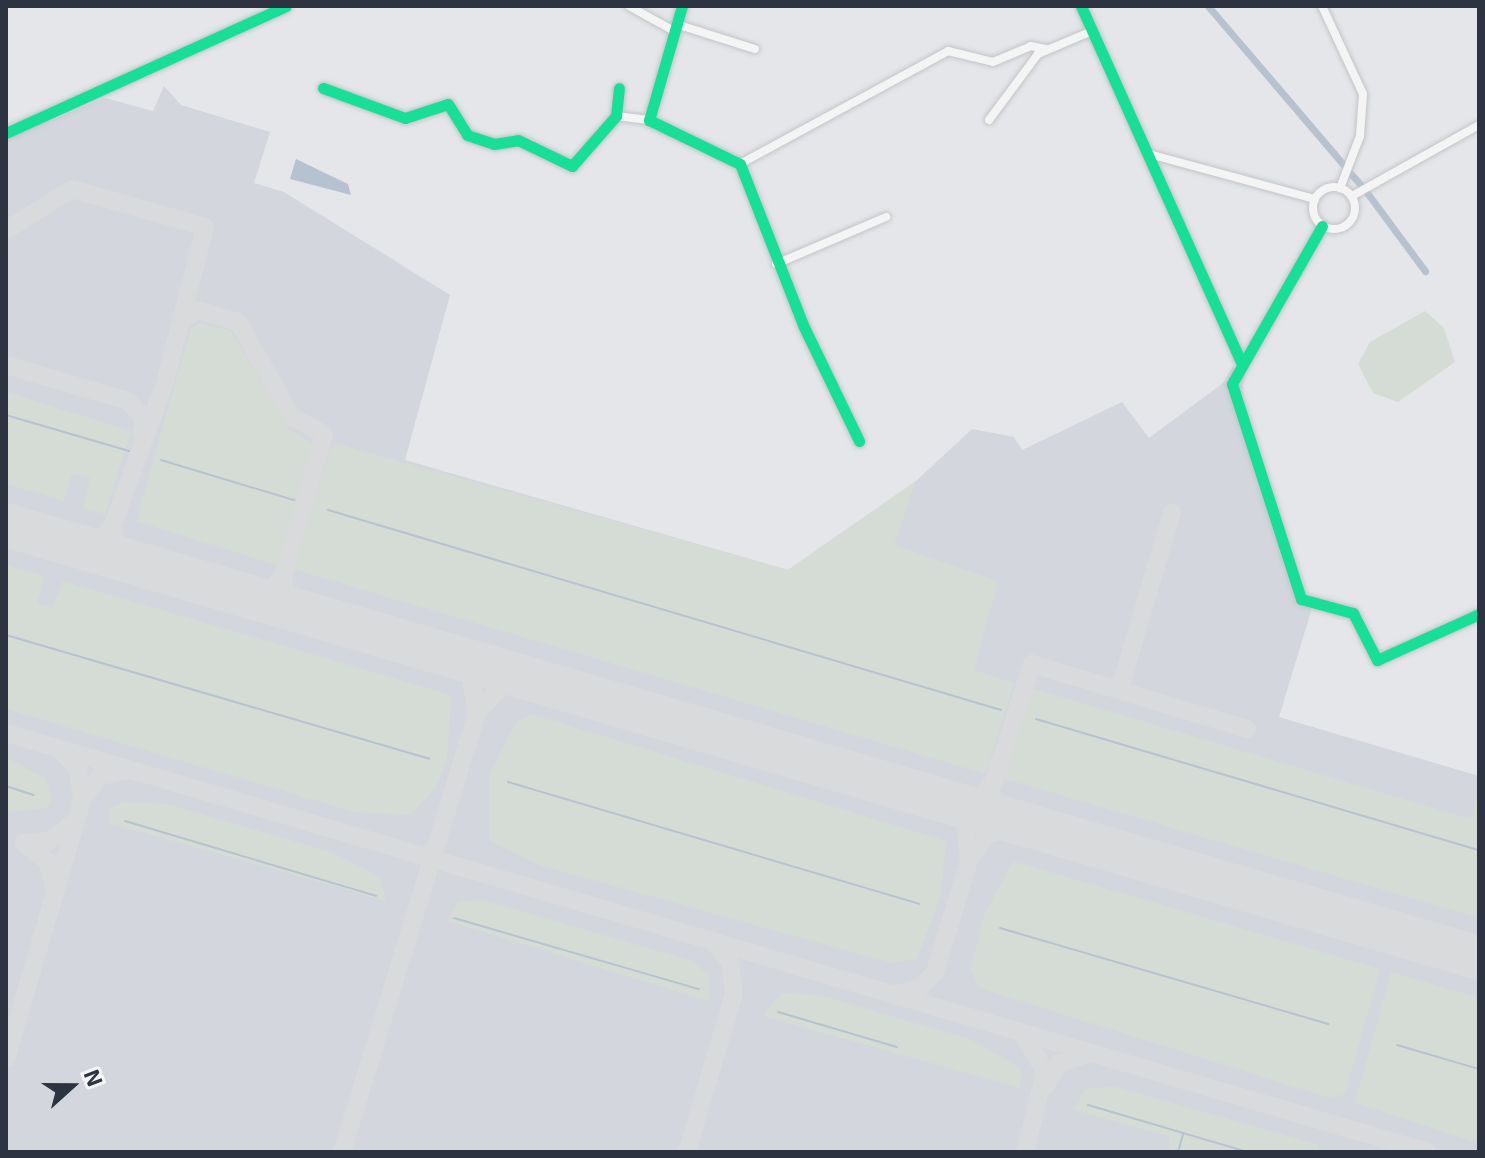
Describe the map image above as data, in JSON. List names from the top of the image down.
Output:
{
  "north": "right"
}
